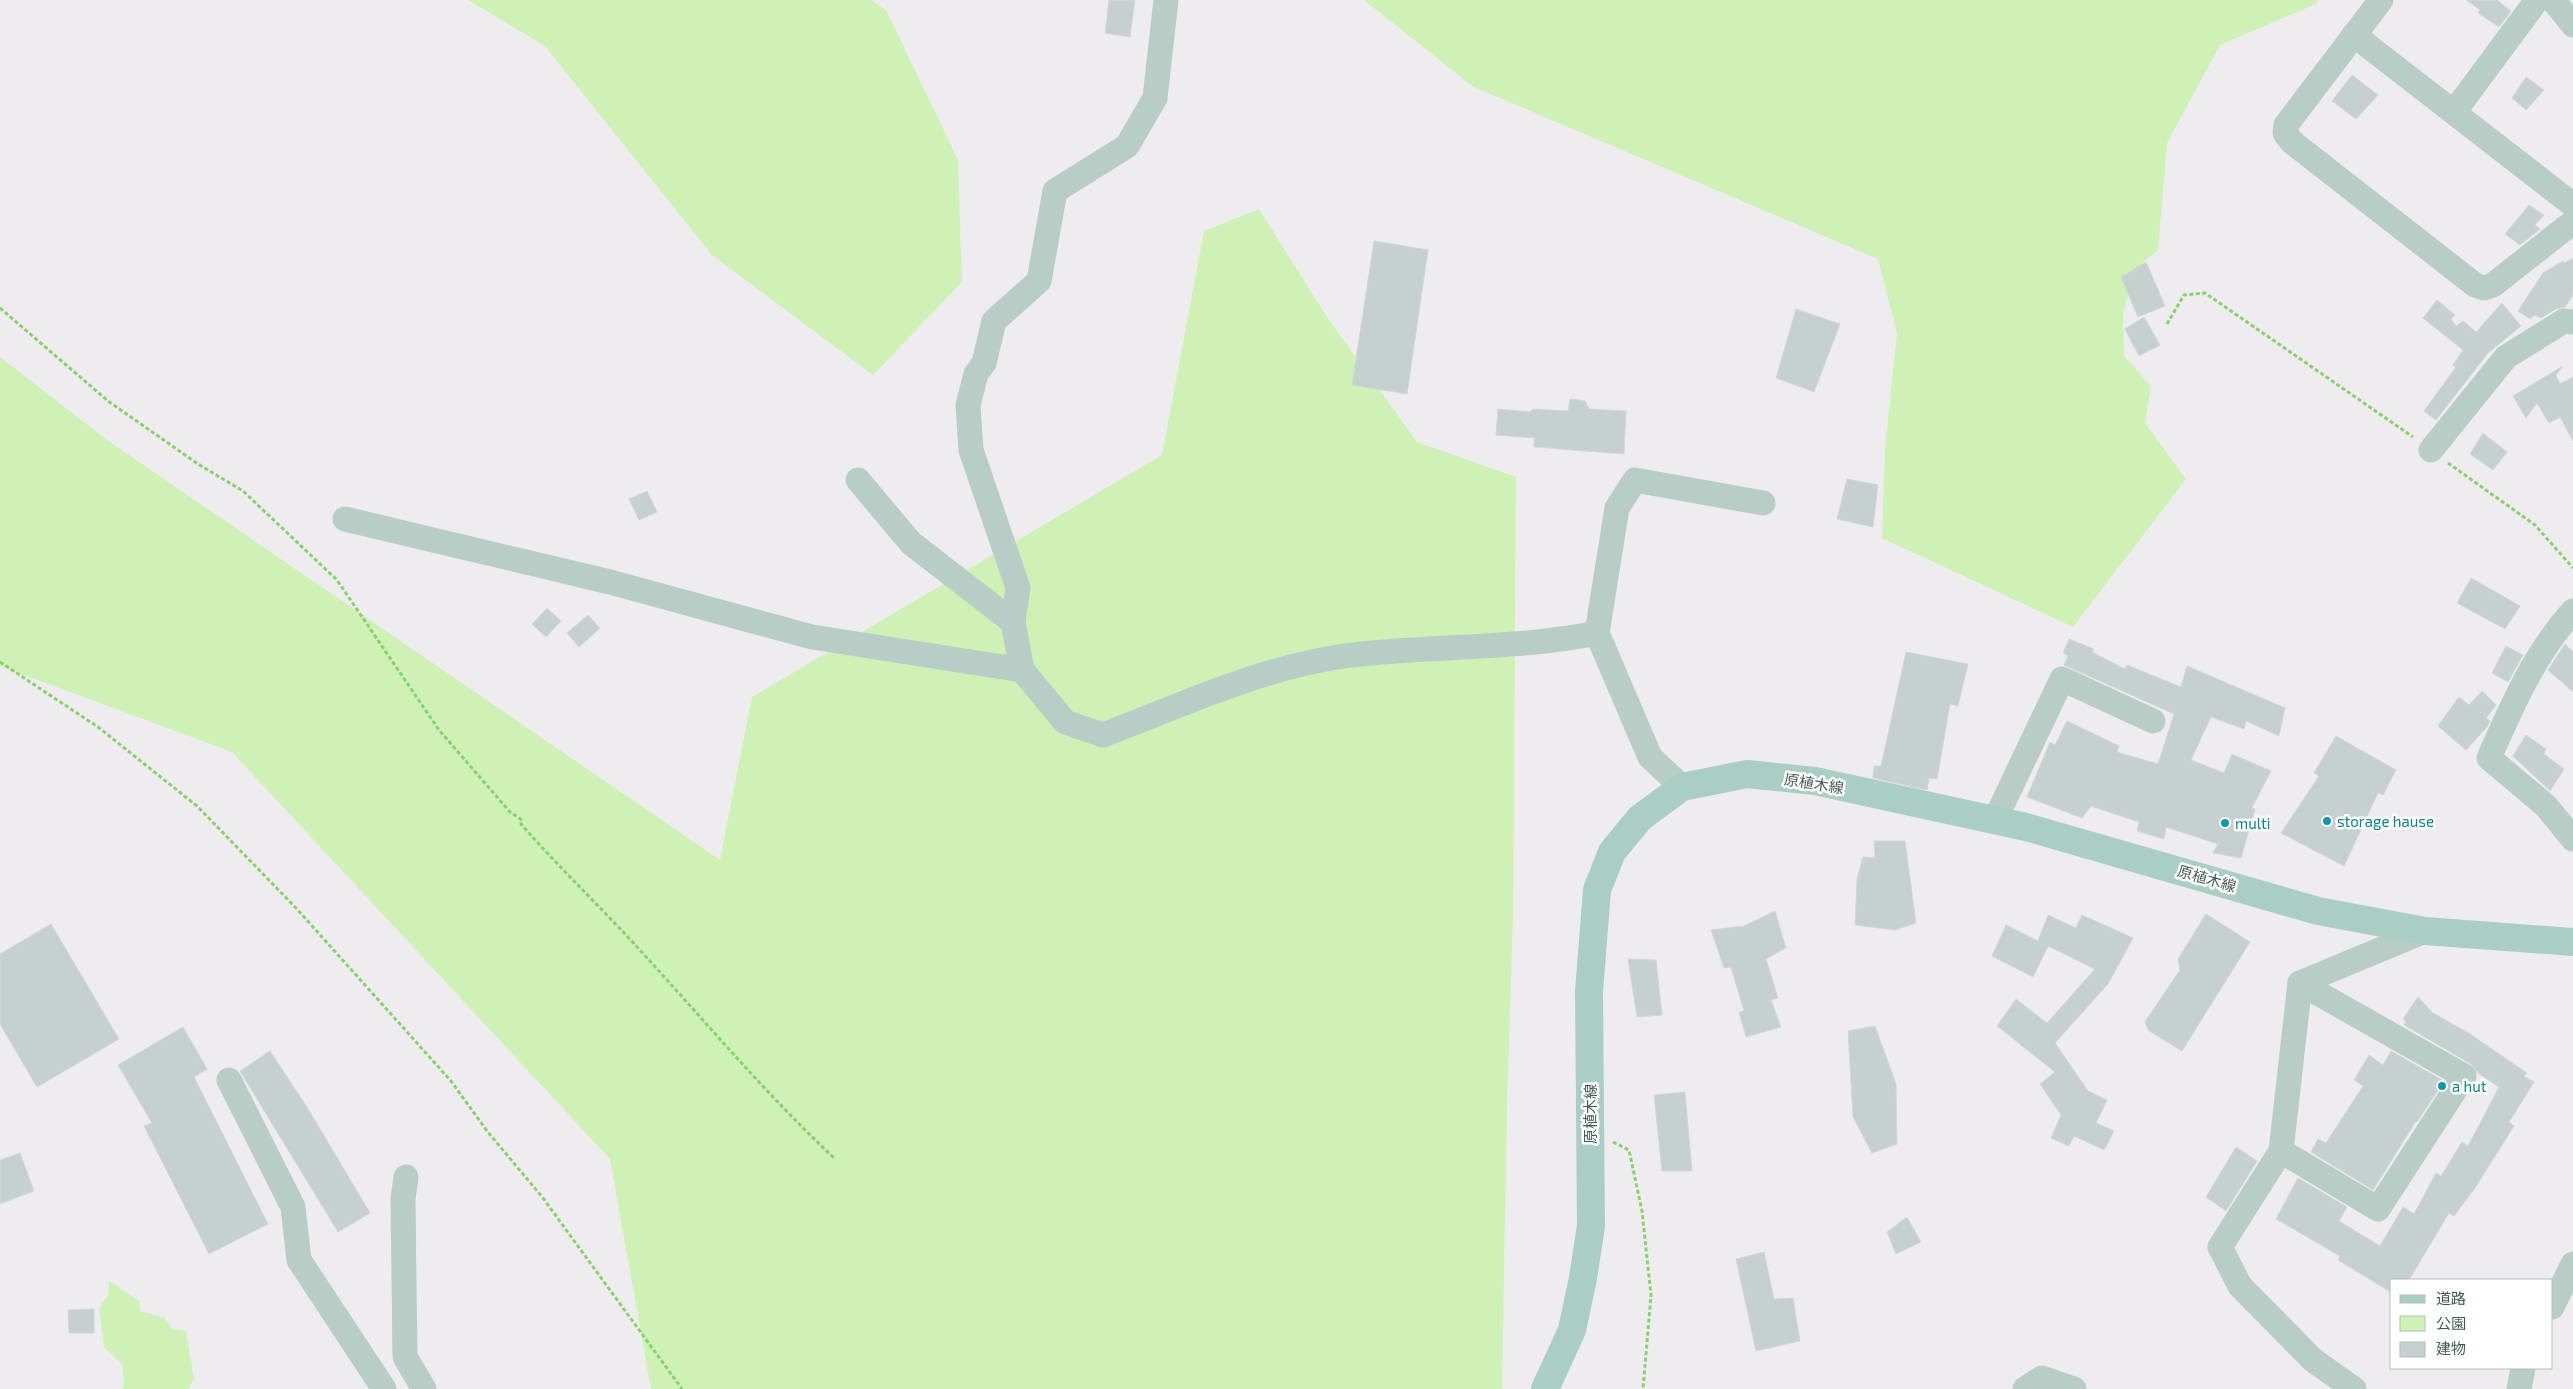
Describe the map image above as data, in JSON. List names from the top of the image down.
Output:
{
  "streets": {
    "main road": ["原植木線"]
  },
  "places": ["storage hause", "multi", "a hut"],
  "legend": ["道路", "公園", "建物"]
}
